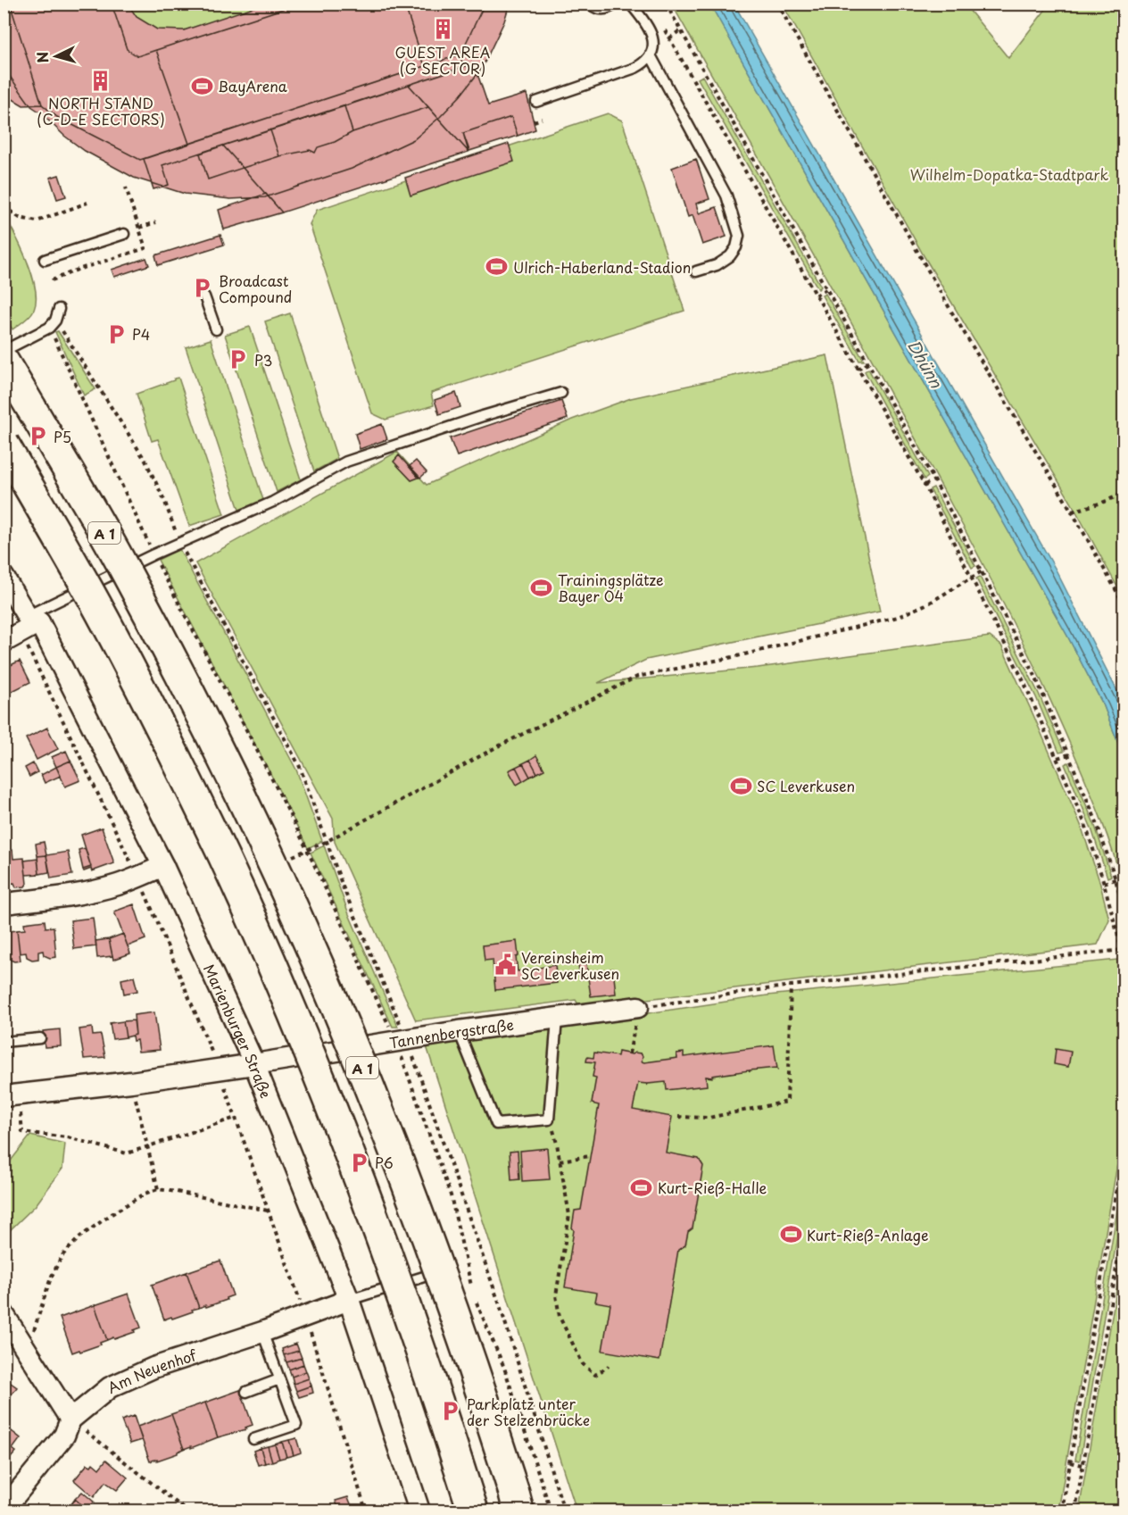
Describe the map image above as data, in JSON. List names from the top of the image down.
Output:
{
  "streets": {
    "highway": ["A 1"],
    "street": ["Marienburger Straße", "Tannenbergstraße", "Am Neuenhof"]
  },
  "crossings": [
    ["Marienburger Straße", "Tannenbergstraße"],
    ["Marienburger Straße", "Am Neuenhof"]
  ],
  "water": ["Dhünn"],
  "parks": ["Wilhelm-Dopatka-Stadtpark"],
  "places": {
    "building": ["GUEST AREA (G SECTOR)", "NORTH STAND (C-D-E SECTORS)"],
    "sports": [
      "BayArena",
      "Ulrich-Haberland-Stadion",
      "Trainingsplätze Bayer 04",
      "SC Leverkusen",
      "Kurt-Rieß-Halle",
      "Kurt-Rieß-Anlage"
    ],
    "parking": [
      "Broadcast Compound",
      "P4",
      "P3",
      "P5",
      "P6",
      "Parkplatz unter der Stelzenbrücke"
    ],
    "public building": ["Vereinsheim SC Leverkusen"]
  },
  "north": "left"
}
